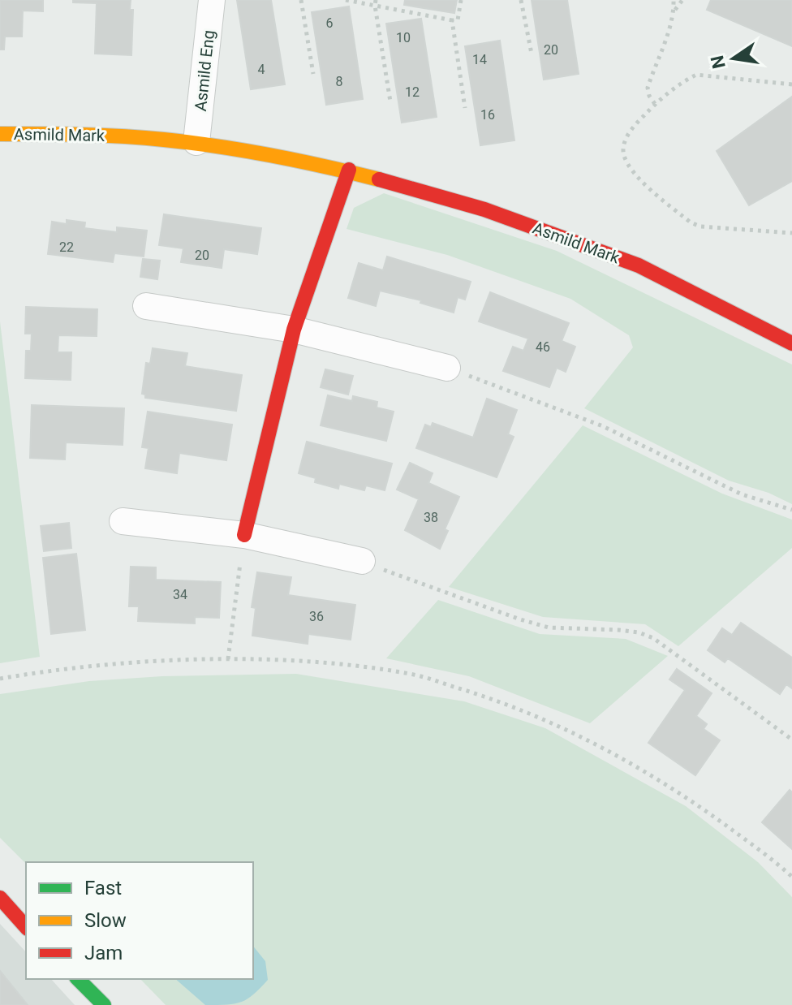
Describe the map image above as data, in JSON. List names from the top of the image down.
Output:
{
  "streets": {
    "street": ["Asmild Eng", "Asmild Mark"]
  },
  "crossings": [
    ["Asmild Eng", "Asmild Mark"]
  ],
  "house_numbers": [
    "6",
    "10",
    "20",
    "14",
    "4",
    "8",
    "12",
    "16",
    "22",
    "20",
    "46",
    "38",
    "34",
    "36"
  ],
  "legend": ["Fast", "Slow", "Jam"],
  "north": "left"
}
